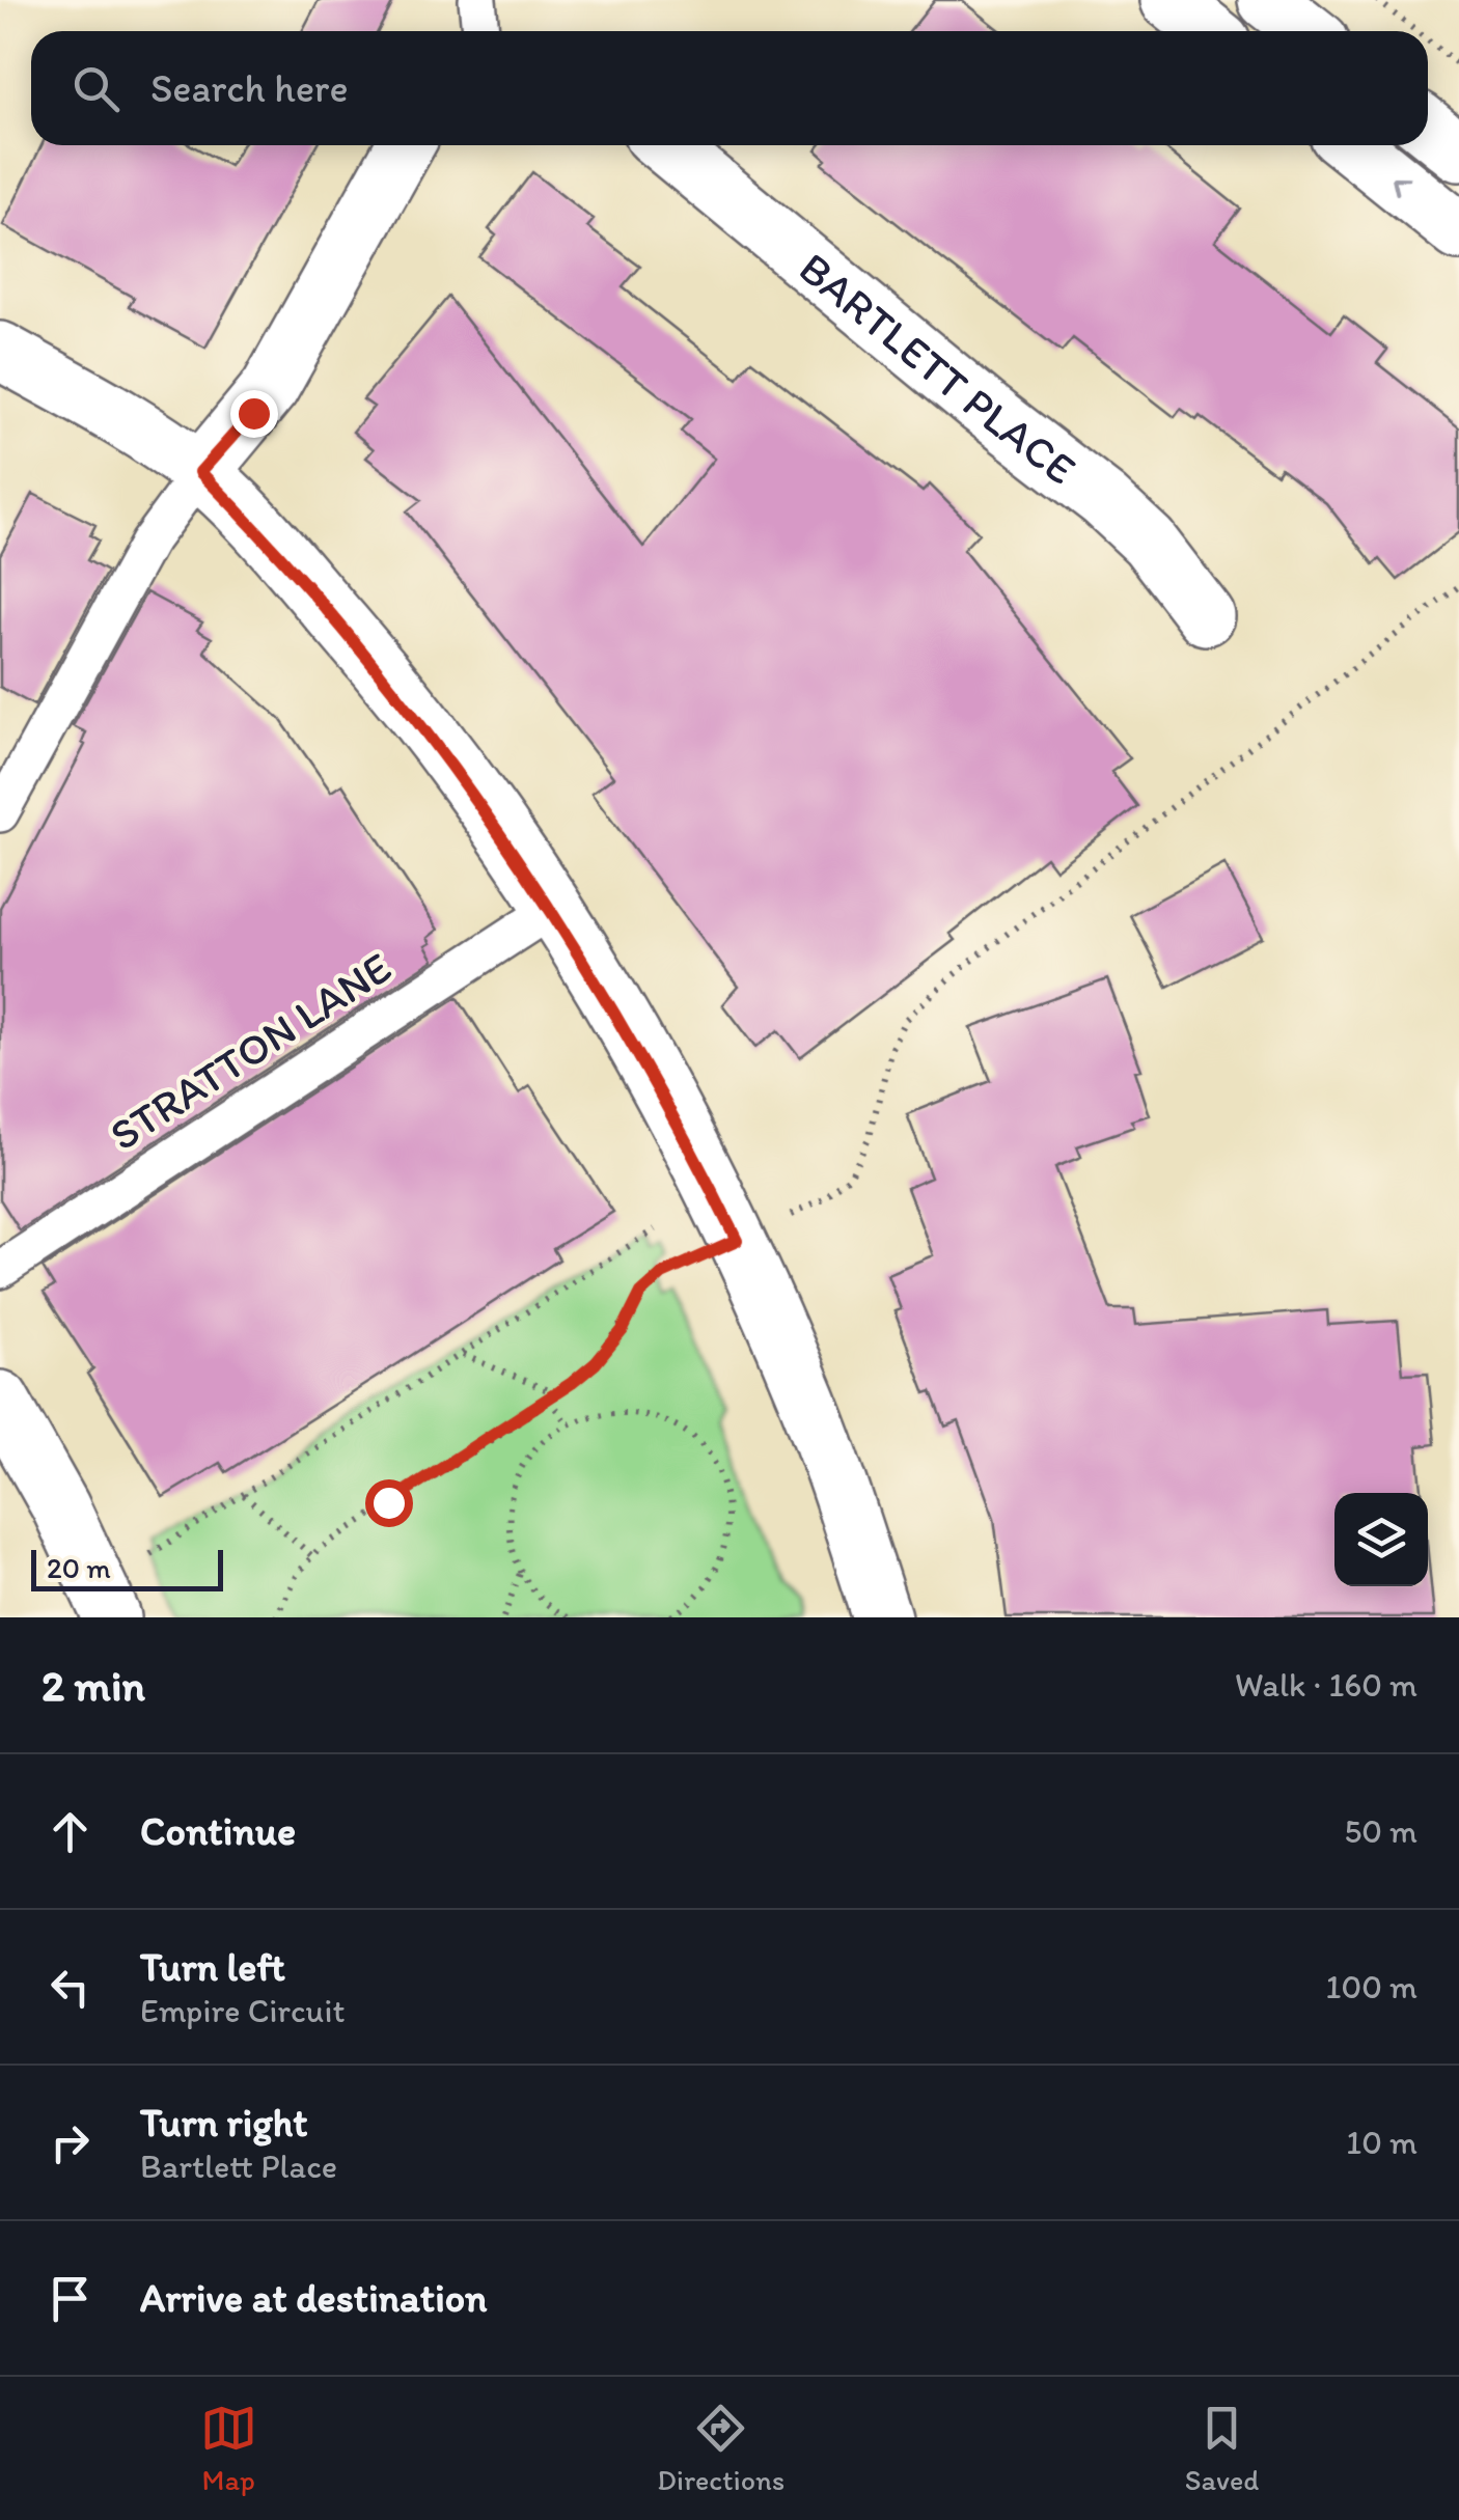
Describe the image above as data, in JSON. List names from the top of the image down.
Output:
{
  "streets": {
    "street": ["BARTLETT PLACE"],
    "lane": ["STRATTON LANE"]
  },
  "scale_bar": "20 m",
  "page": {
    "search": "Search here",
    "scale": "20 m",
    "heading": ["2 min", "Walk · 160 m"],
    "list": [
      ["Continue", "50 m"],
      ["Turn left", "Empire Circuit", "100 m"],
      ["Turn right", "Bartlett Place", "10 m"],
      "Arrive at destination"
    ],
    "nav": ["Map", "Directions", "Saved"]
  }
}
